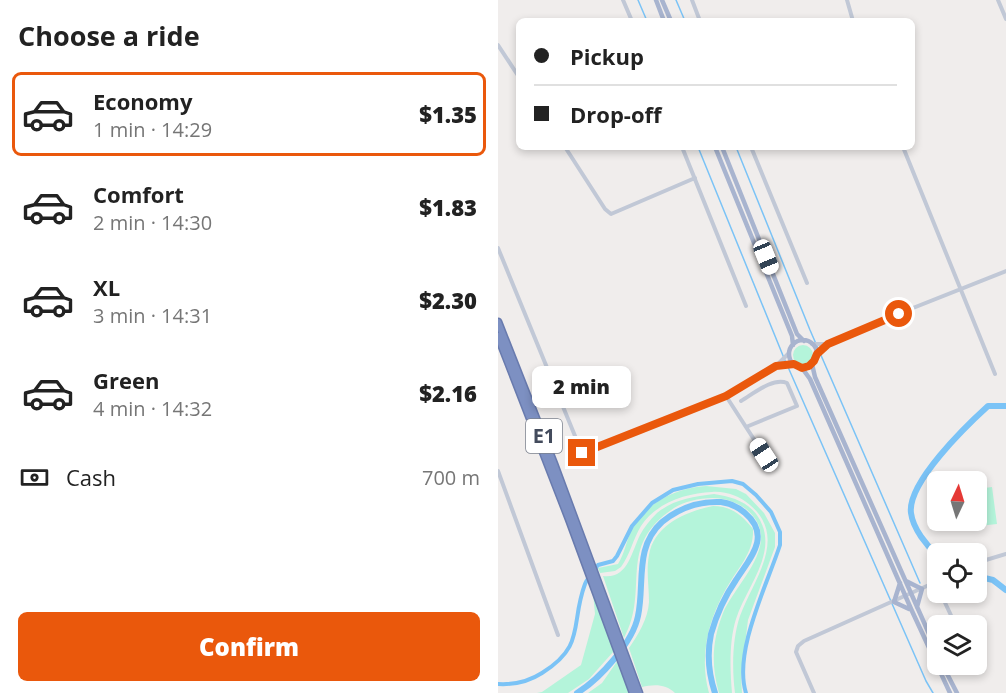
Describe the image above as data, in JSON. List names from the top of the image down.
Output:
{
  "streets": {
    "highway": ["E1"]
  },
  "north": "top",
  "page": {
    "heading": "Choose a ride",
    "banner": ["Pickup", "Drop-off"],
    "list": [
      {
        "name": "Economy",
        "note": "1 min · 14:29",
        "value": "$1.35"
      },
      {
        "name": "Comfort",
        "note": "2 min · 14:30",
        "value": "$1.83"
      },
      {
        "name": "XL",
        "note": "3 min · 14:31",
        "value": "$2.30"
      },
      {
        "name": "Green",
        "note": "4 min · 14:32",
        "value": "$2.16"
      }
    ],
    "bubble": "2 min",
    "pay": ["Cash", "700 m"],
    "buttons": "Confirm"
  }
}
